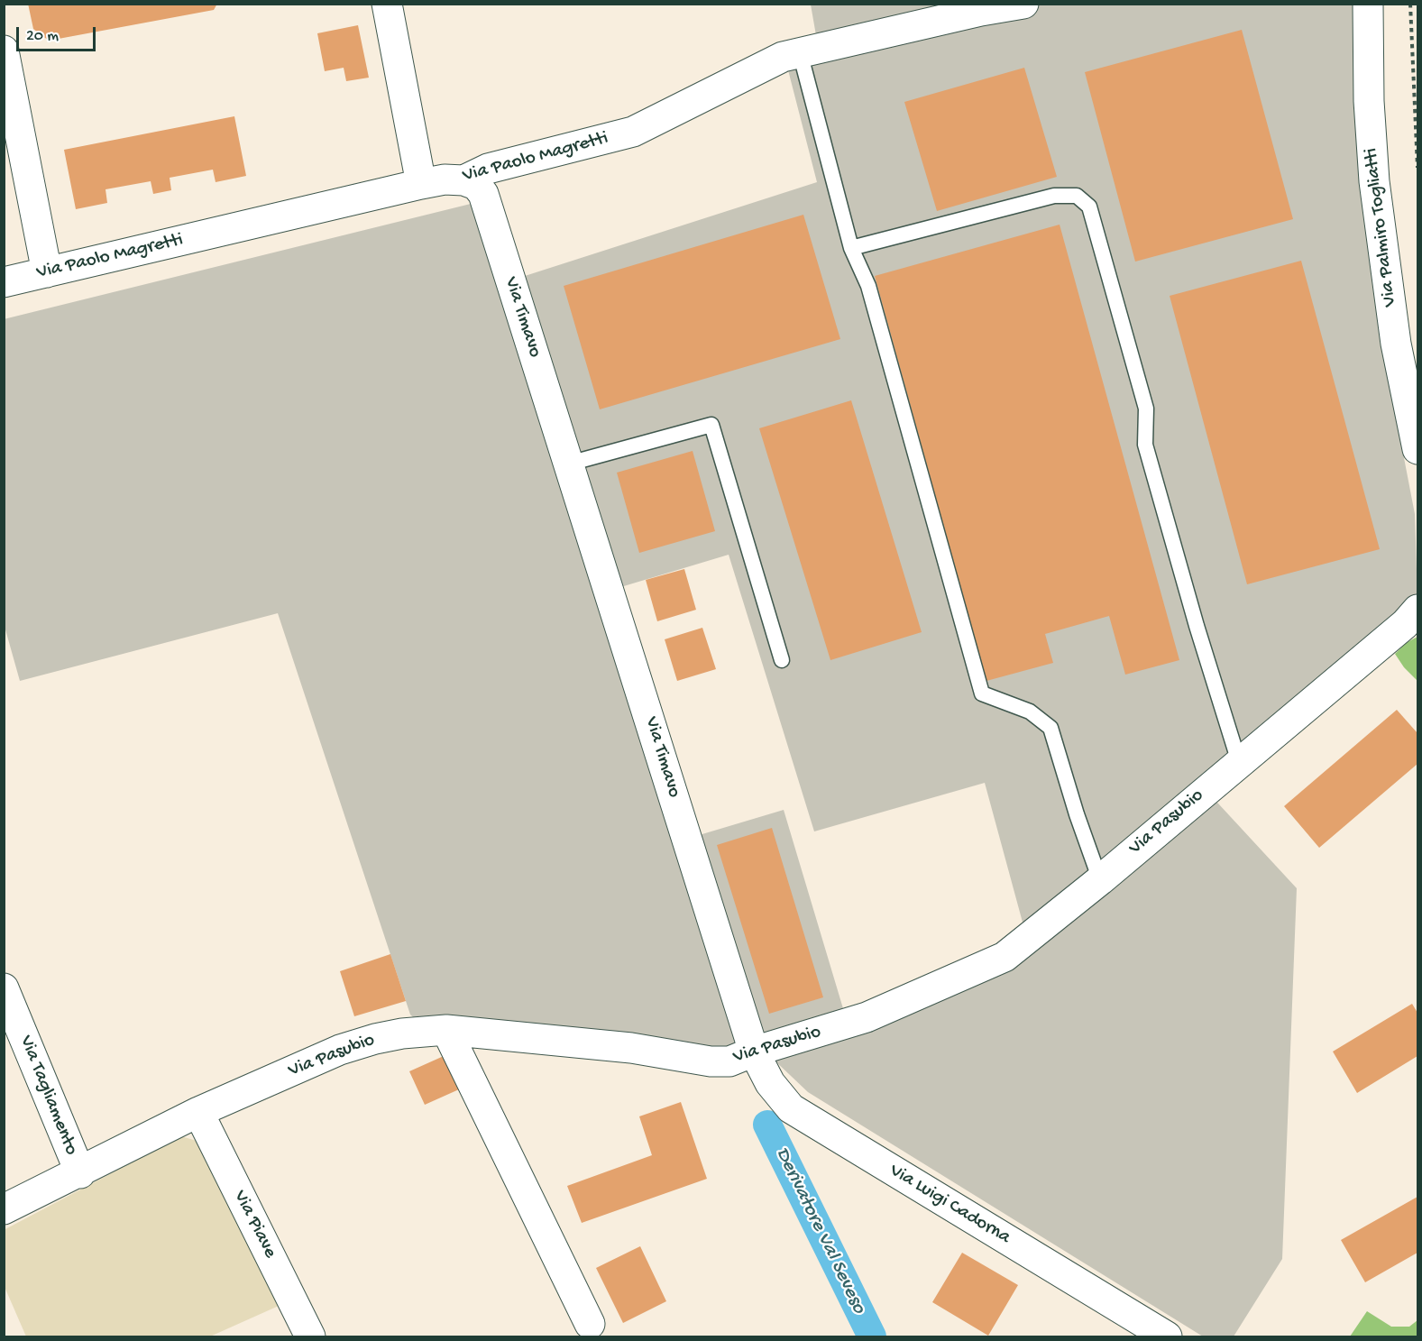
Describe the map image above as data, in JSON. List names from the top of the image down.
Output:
{
  "streets": {
    "street": [
      "Via Paolo Magretti",
      "Via Palmiro Togliatti",
      "Via Timavo",
      "Via Pasubio",
      "Via Tagliamento",
      "Via Luigi Cadorna",
      "Via Piave"
    ]
  },
  "crossings": [
    ["Via Paolo Magretti", "Via Timavo"],
    ["Via Timavo", "Via Pasubio"],
    ["Via Timavo", "Via Luigi Cadorna"],
    ["Via Pasubio", "Via Tagliamento"],
    ["Via Pasubio", "Via Luigi Cadorna"],
    ["Via Pasubio", "Via Piave"]
  ],
  "water": ["Derivatore Val Seveso"],
  "scale_bar": "20 m"
}
